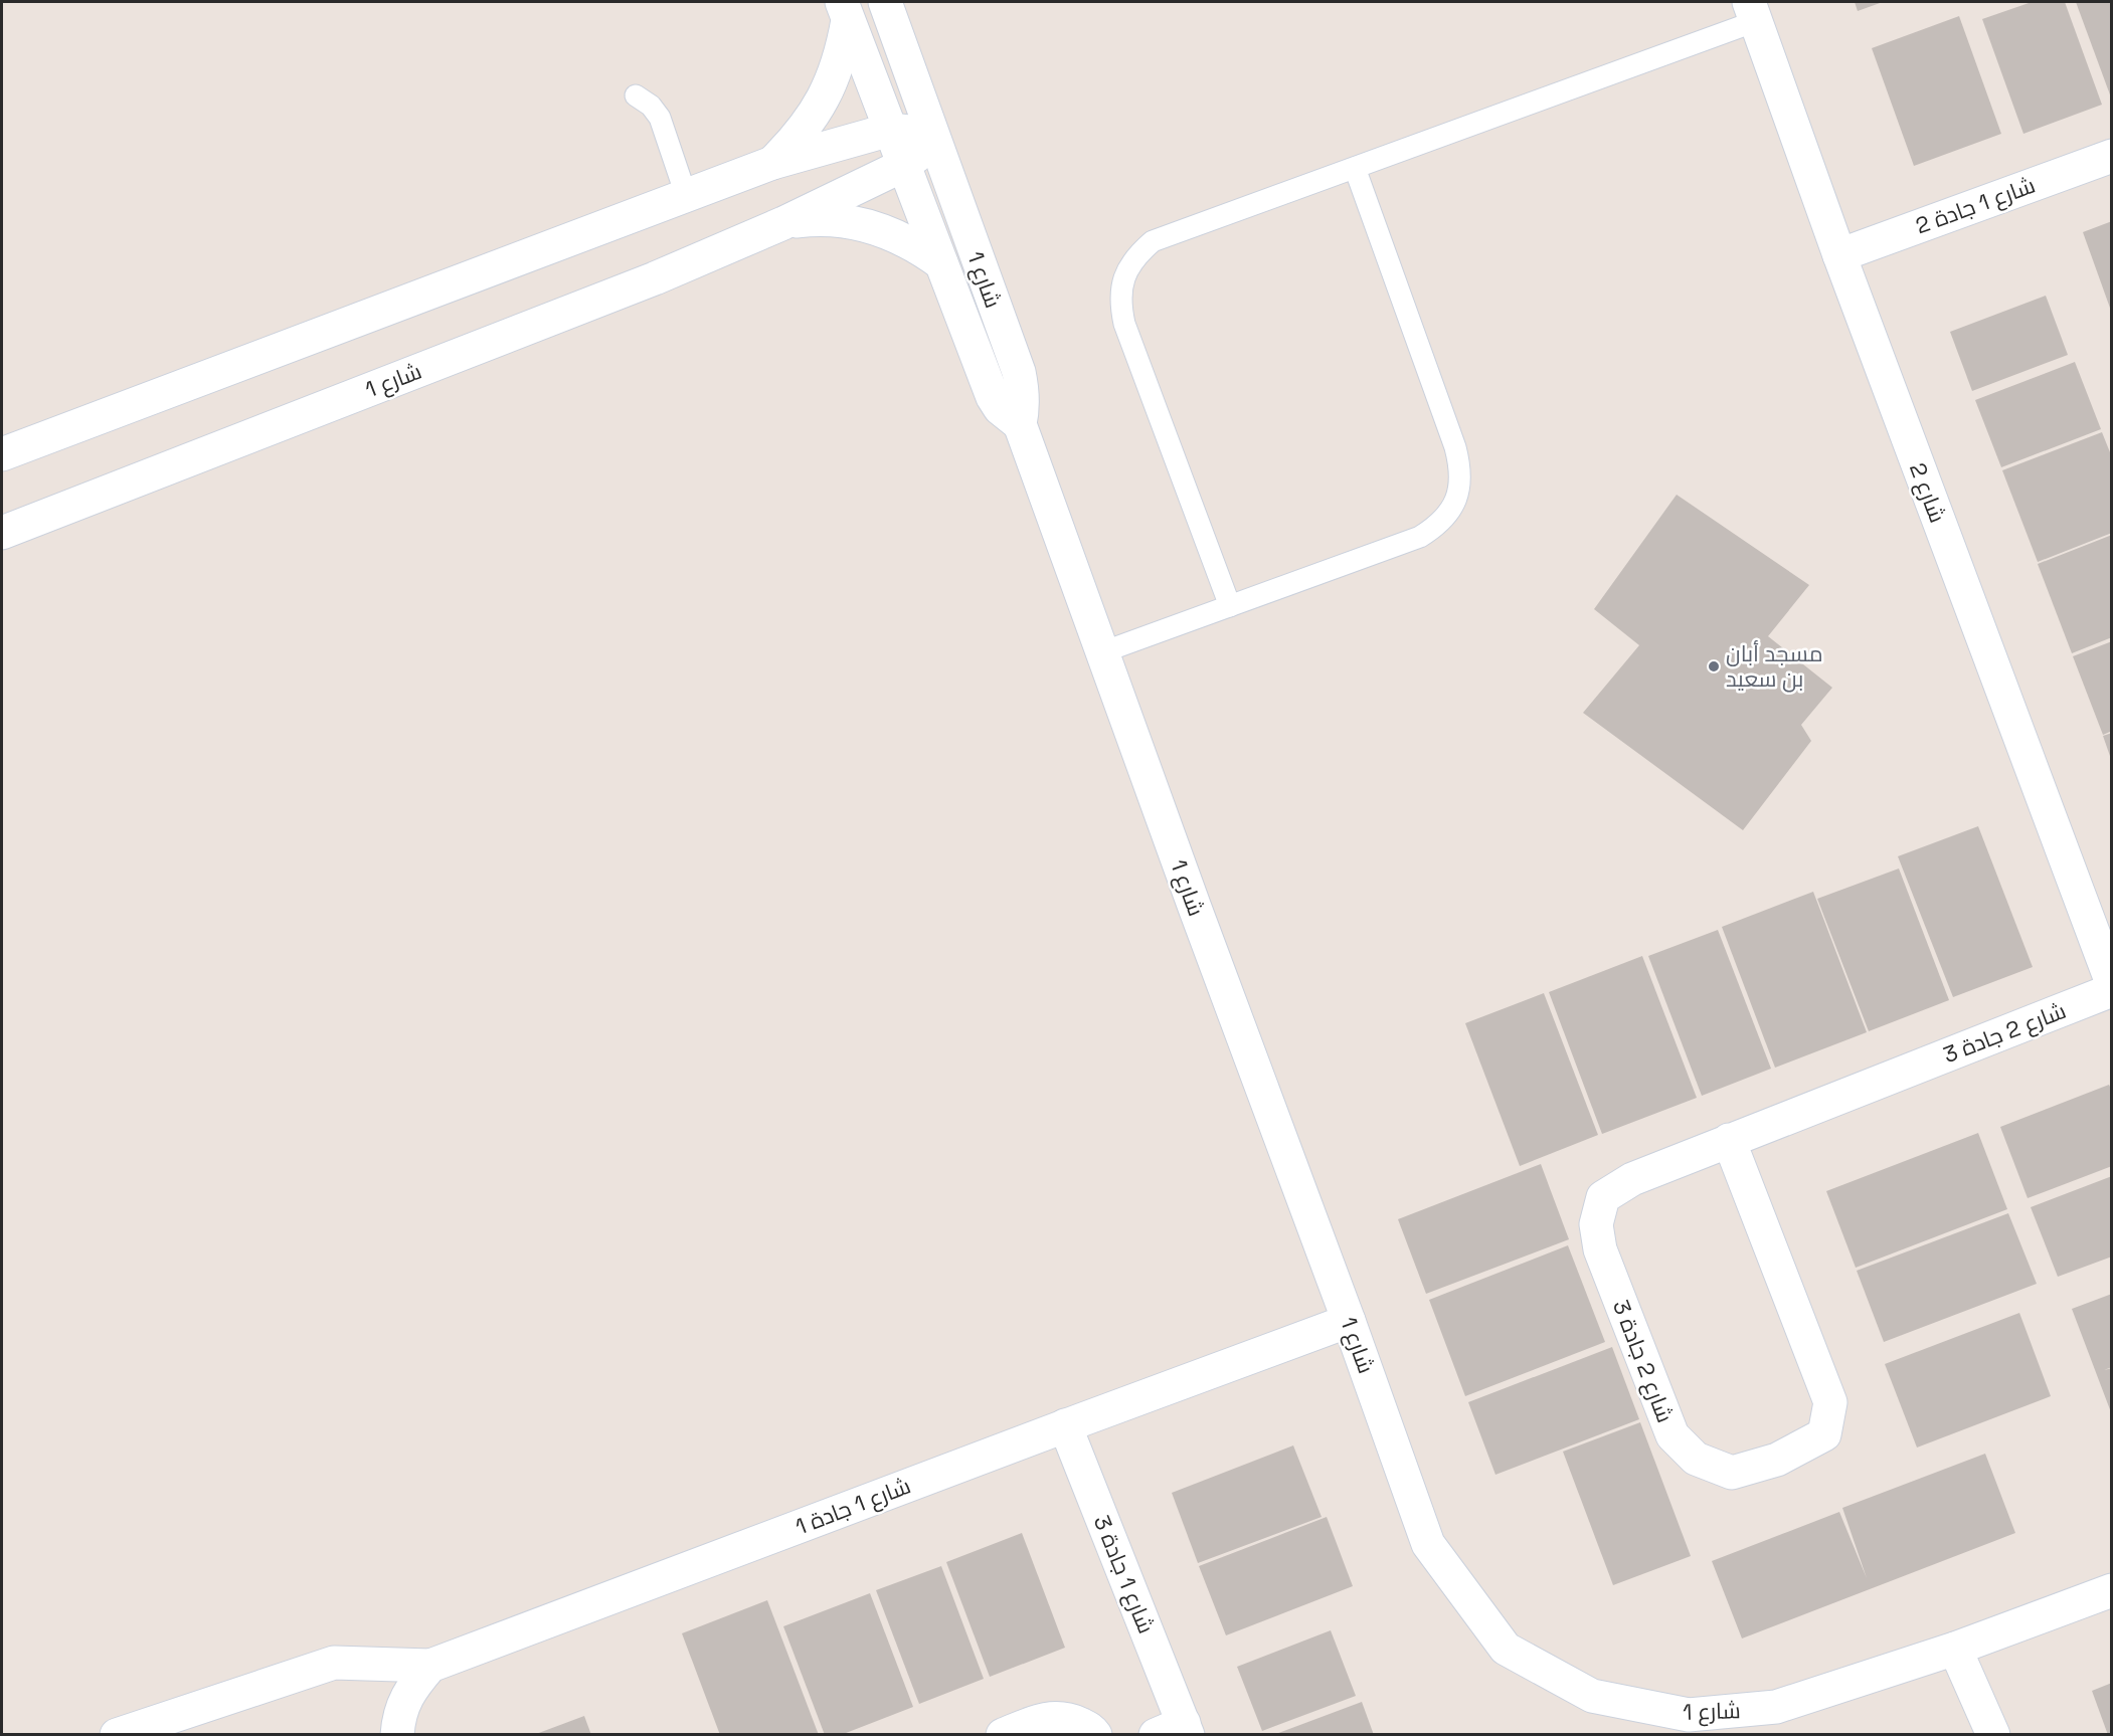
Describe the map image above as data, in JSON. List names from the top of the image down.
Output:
{
  "streets": {
    "street": [
      "شارع 1 جادة 2",
      "شارع 1",
      "شارع 2",
      "شارع 2 جادة 3",
      "شارع 1 جادة 1",
      "شارع 1 جادة 3"
    ]
  },
  "crossings": [
    ["شارع 1 جادة 2", "شارع 2"],
    ["شارع 1", "شارع 1 جادة 1"],
    ["شارع 1 جادة 1", "شارع 1 جادة 3"]
  ],
  "places": ["مسجد أبان بن سعيد"]
}
